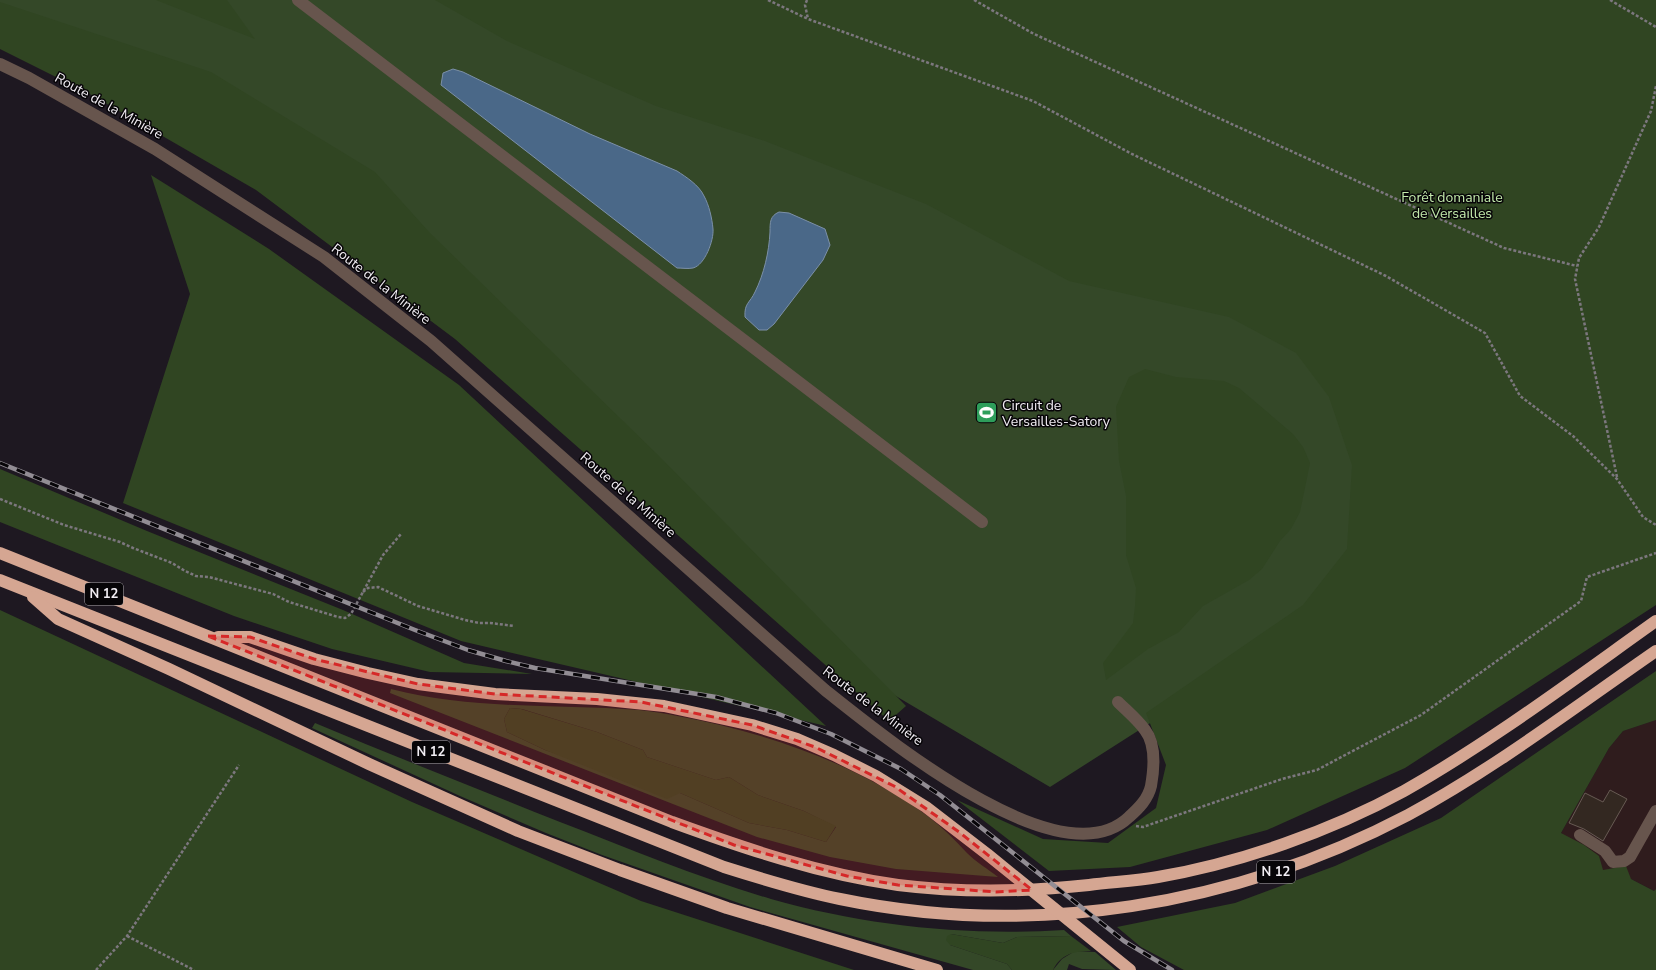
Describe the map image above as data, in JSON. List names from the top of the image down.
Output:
{
  "streets": {
    "highway": ["N 12"],
    "street": ["Route de la Minière"]
  },
  "parks": ["Forêt domaniale de Versailles"],
  "places": {
    "sports": ["Circuit de Versailles-Satory"]
  }
}
